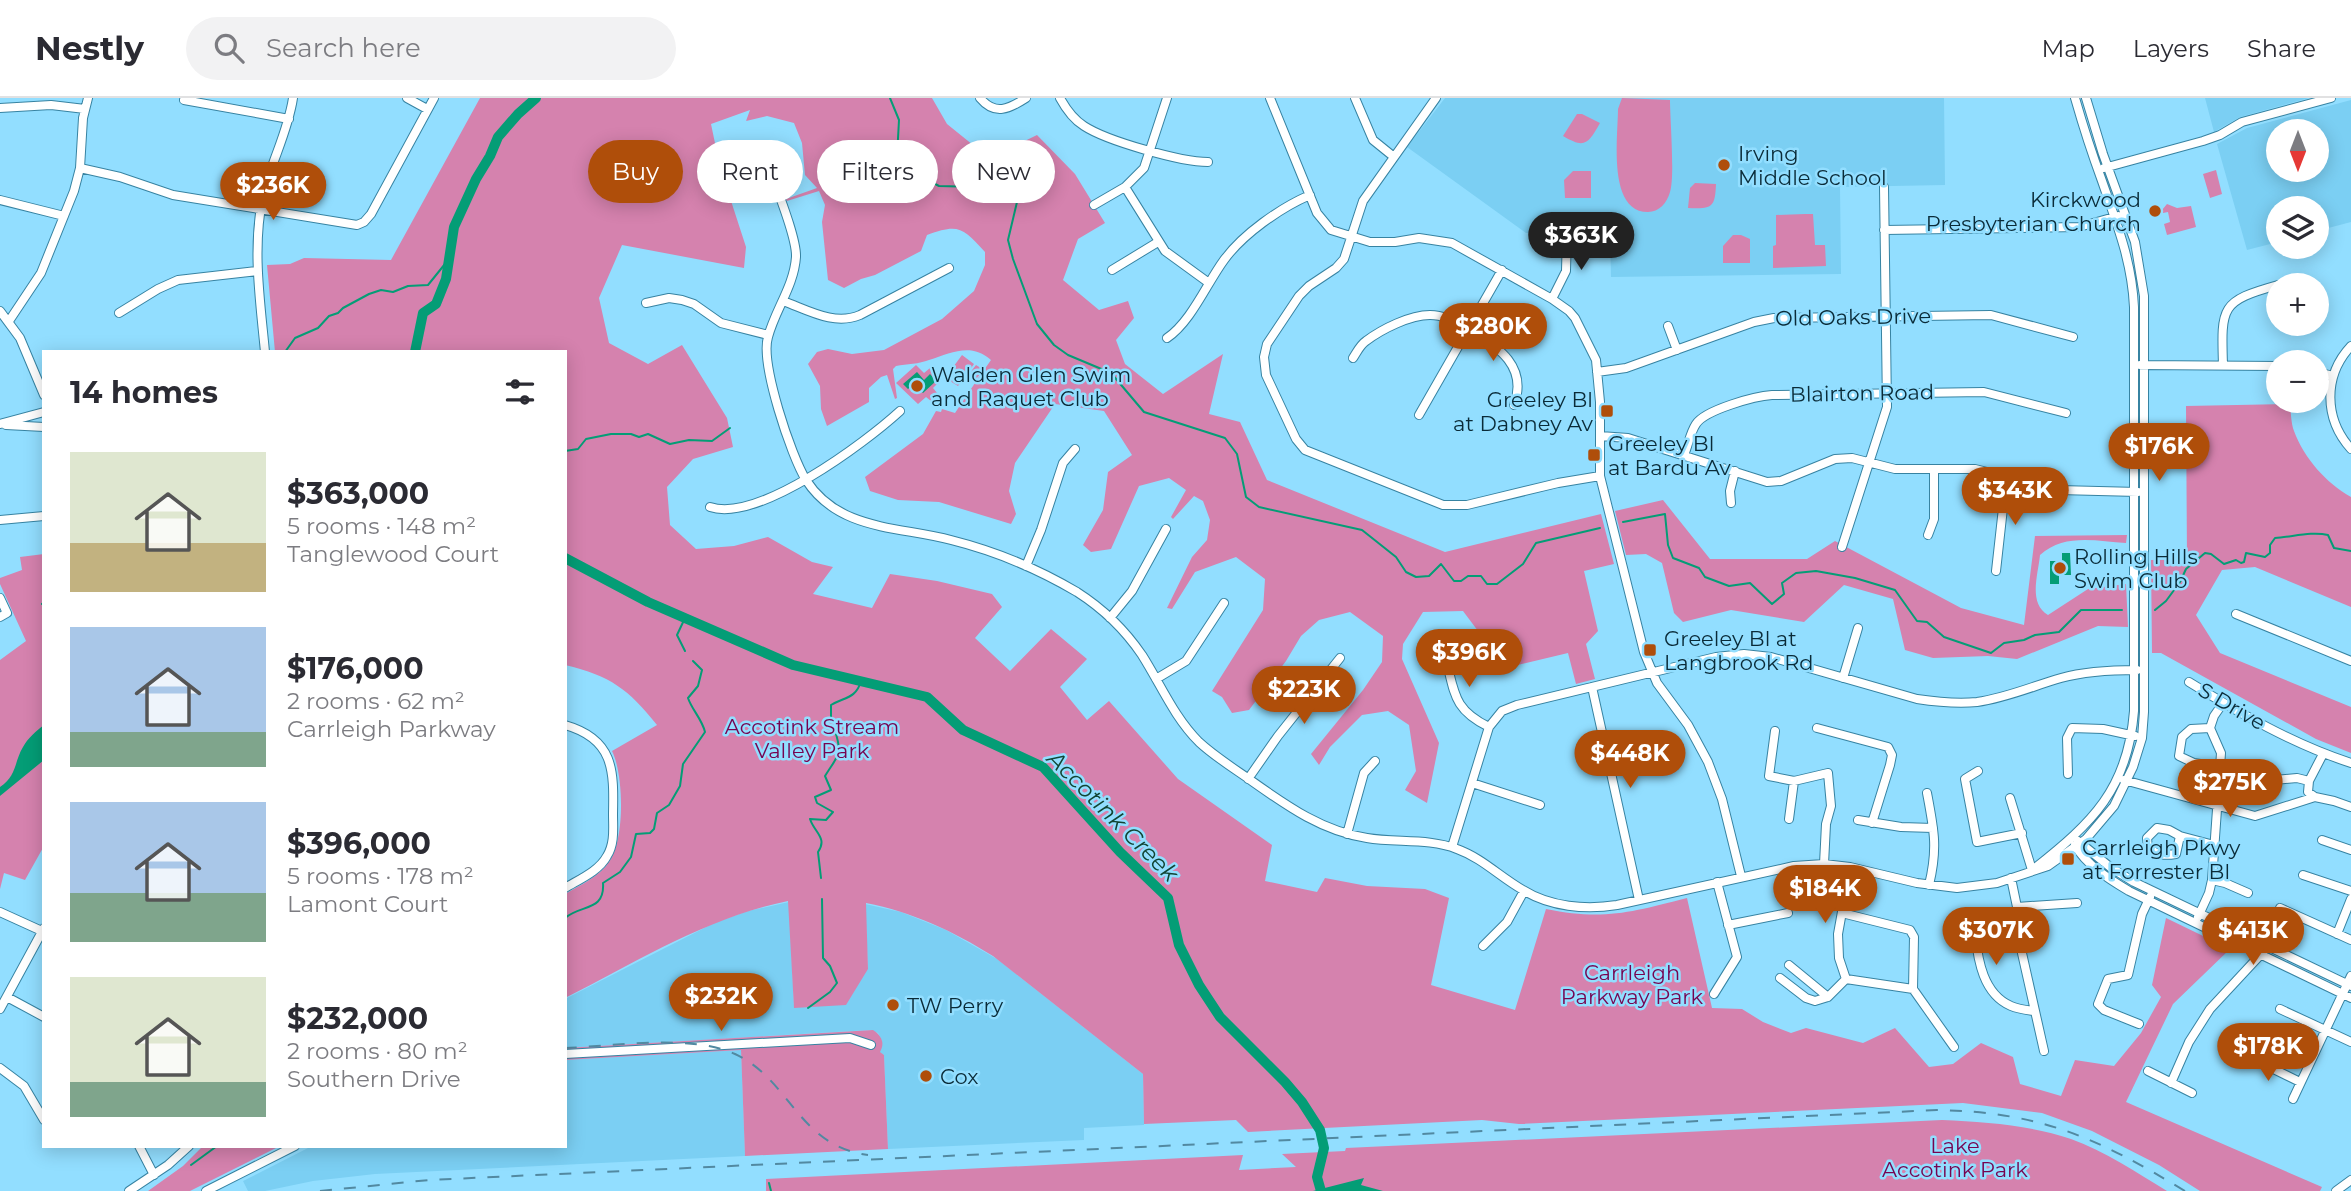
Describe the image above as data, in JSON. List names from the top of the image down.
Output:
{
  "streets": {
    "street": ["Old Oaks Drive", "Blairton Road", "S Drive"]
  },
  "water": ["Accotink Creek"],
  "parks": ["Accotink Stream Valley Park", "Carrleigh Parkway Park", "Lake Accotink Park"],
  "places": {
    "other": [
      "Irving Middle School",
      "Kirckwood Presbyterian Church",
      "Walden Glen Swim and Raquet Club",
      "Rolling Hills Swim Club",
      "TW Perry",
      "Cox"
    ],
    "transit": [
      "Greeley Bl at Dabney Av",
      "Greeley Bl at Bardu Av",
      "Greeley Bl at Langbrook Rd",
      "Carrleigh Pkwy at Forrester Bl"
    ]
  },
  "north": "bottom",
  "page": {
    "header": "Nestly",
    "search": "Search here",
    "nav": ["Map", "Layers", "Share"],
    "map_buttons": ["+", "−"],
    "chip": [
      "Buy",
      "Rent",
      "Filters",
      "New"
    ],
    "price": [
      "$236K",
      "$363K",
      "$280K",
      "$176K",
      "$343K",
      "$396K",
      "$223K",
      "$448K",
      "$275K",
      "$184K",
      "$307K",
      "$413K",
      "$232K",
      "$178K"
    ],
    "heading": "14 homes",
    "list": [
      {
        "name": "$363,000",
        "note": "5 rooms · 148 m² · Tanglewood Court"
      },
      {
        "name": "$176,000",
        "note": "2 rooms · 62 m² · Carrleigh Parkway"
      },
      {
        "name": "$396,000",
        "note": "5 rooms · 178 m² · Lamont Court"
      },
      {
        "name": "$232,000",
        "note": "2 rooms · 80 m² · Southern Drive"
      }
    ]
  }
}
